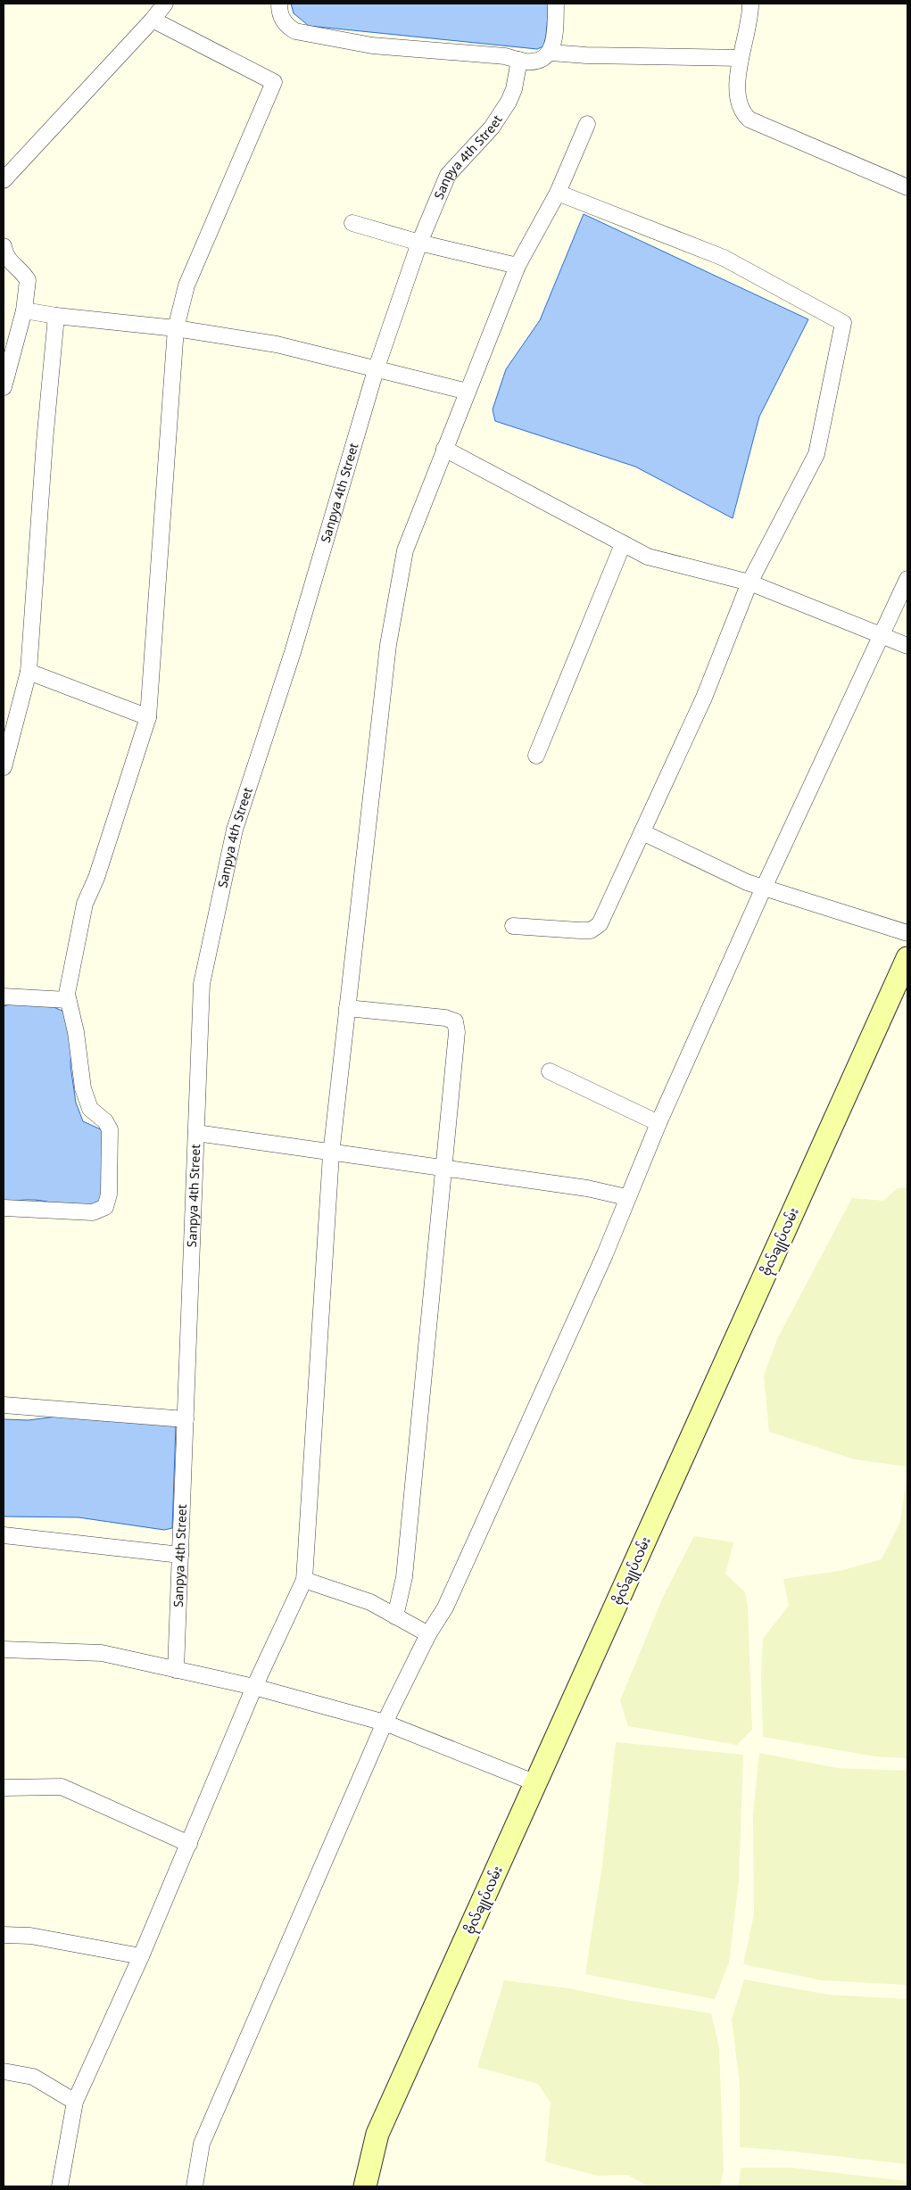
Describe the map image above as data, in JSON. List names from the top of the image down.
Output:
{
  "streets": {
    "street": ["Sanpya 4th Street", "ဗိုလ်ချုပ်လမ်း"]
  }
}
